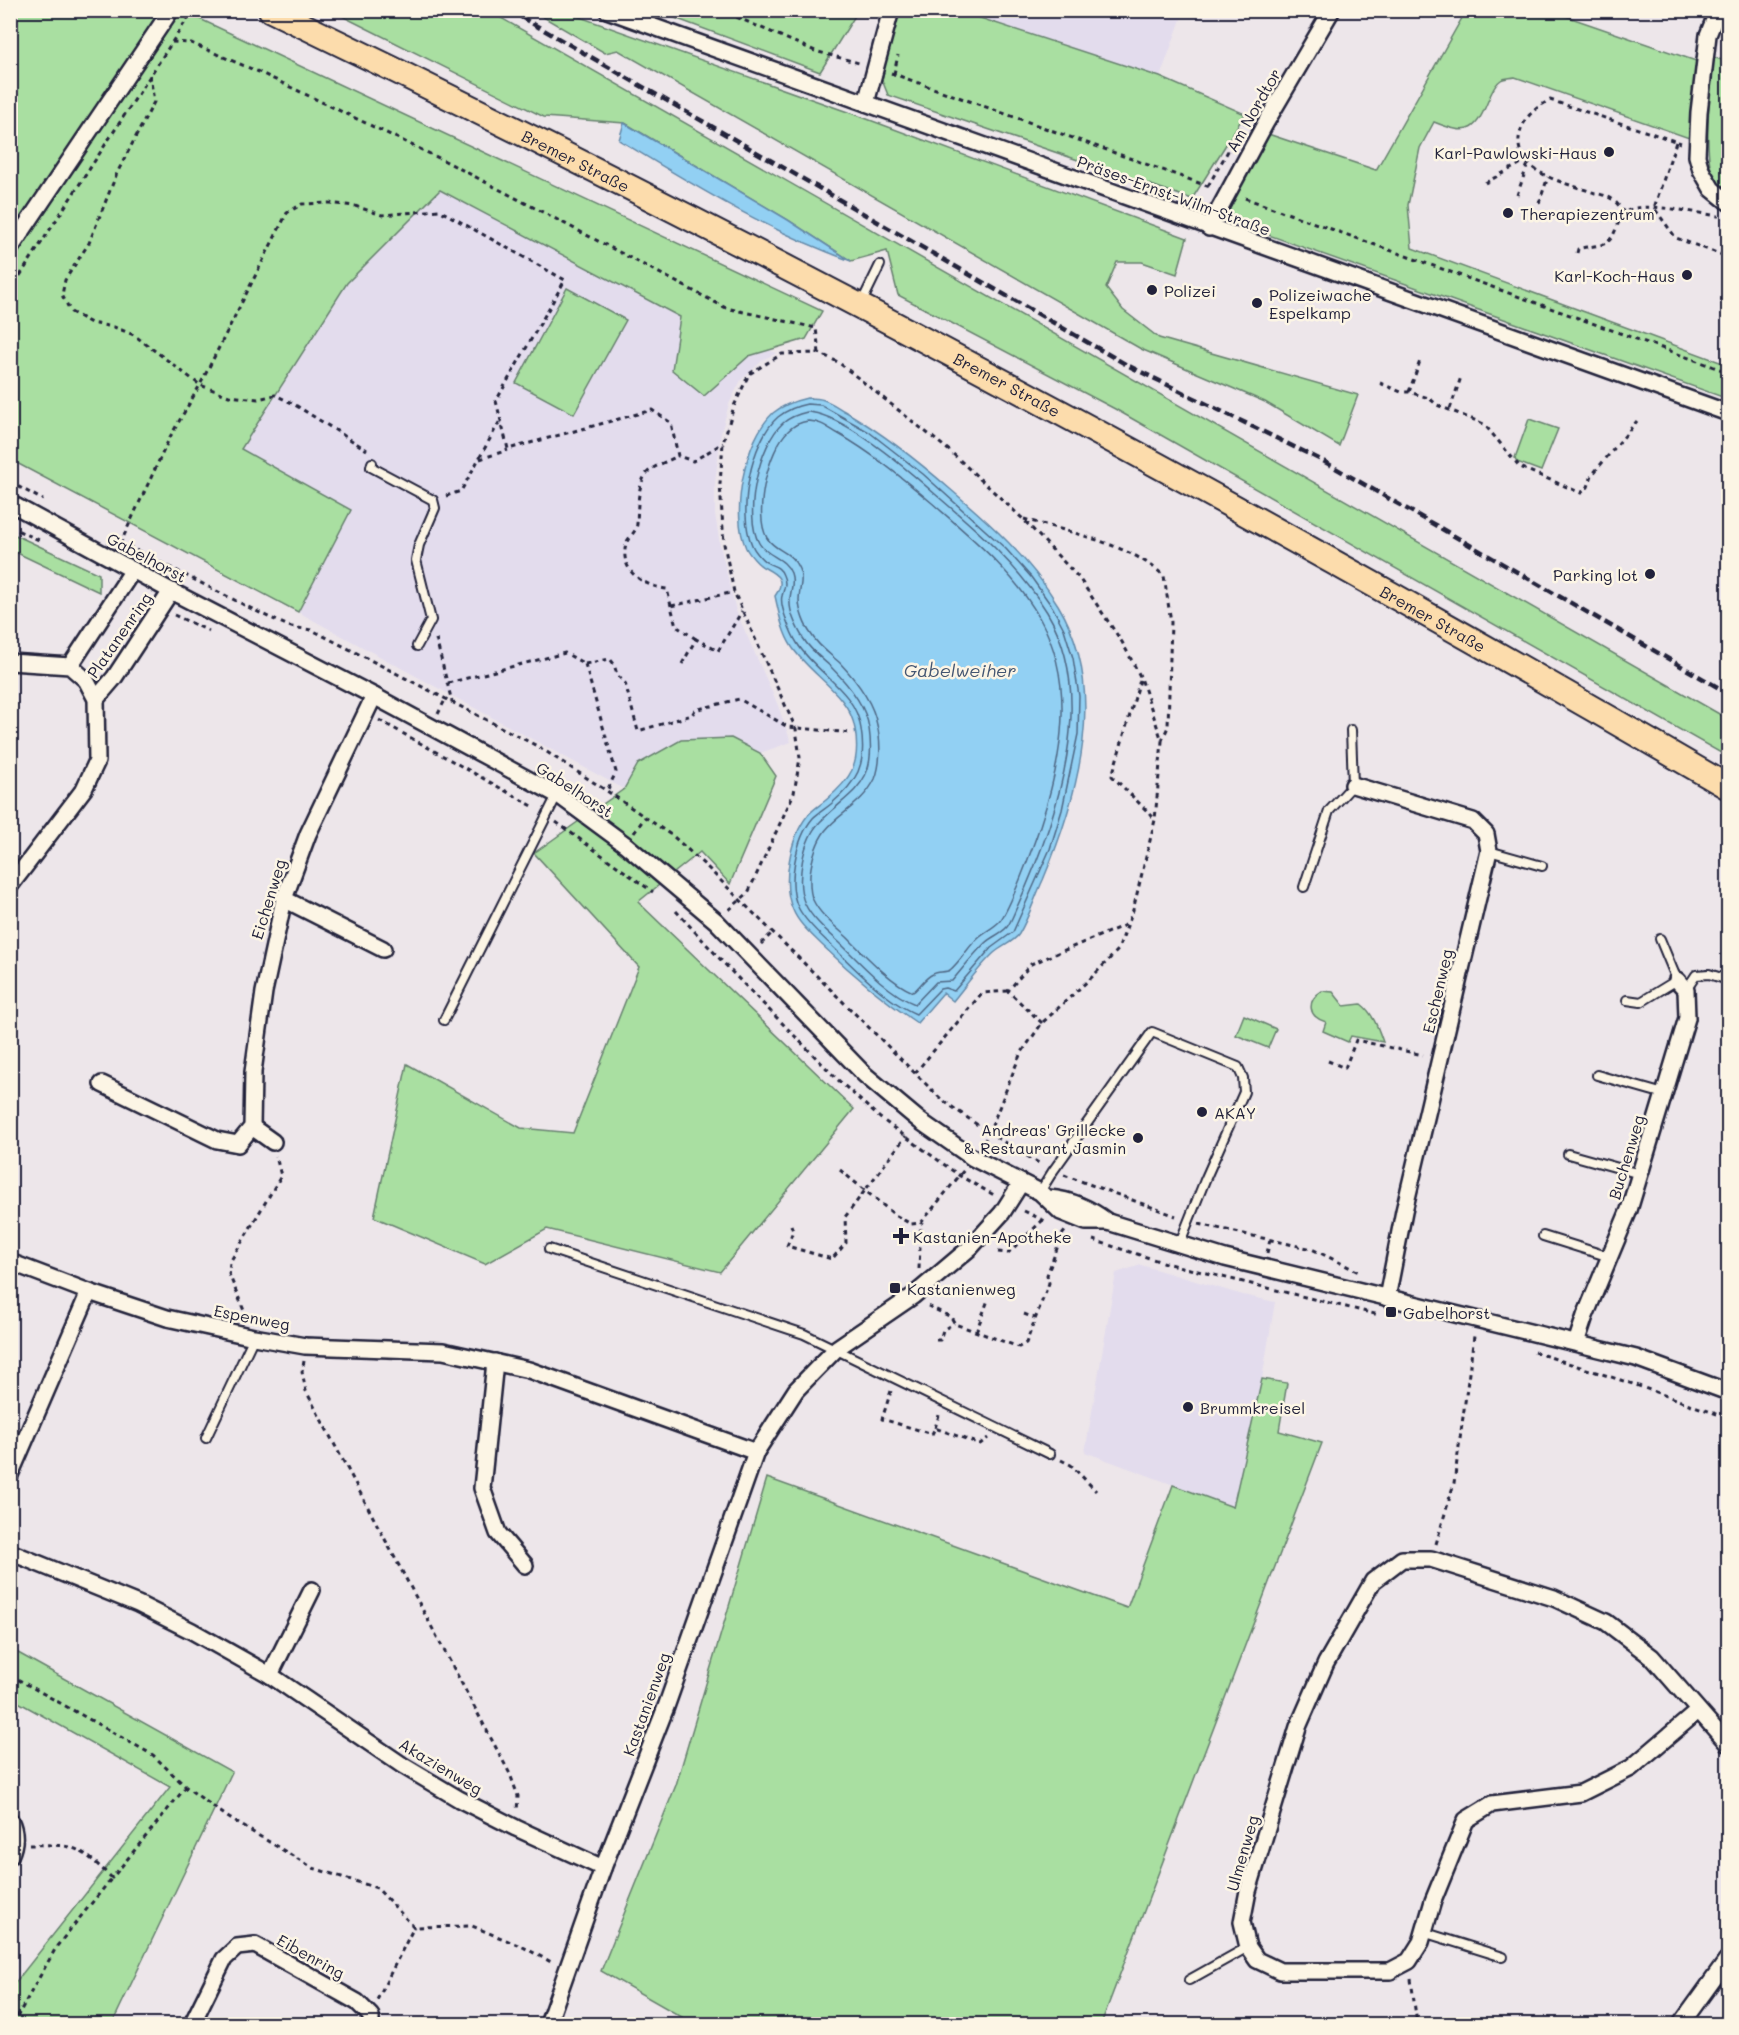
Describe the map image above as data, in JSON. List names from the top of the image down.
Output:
{
  "streets": {
    "main road": ["Bremer Straße"],
    "street": [
      "Am Nordtor",
      "Präses-Ernst-Wilm-Straße",
      "Gabelhorst",
      "Platanenring",
      "Eichenweg",
      "Eschenweg",
      "Buchenweg",
      "Espenweg",
      "Kastanienweg",
      "Akazienweg",
      "Ulmenweg",
      "Eibenring"
    ]
  },
  "crossings": [
    ["Am Nordtor", "Präses-Ernst-Wilm-Straße"],
    ["Gabelhorst", "Platanenring"],
    ["Gabelhorst", "Eichenweg"],
    ["Gabelhorst", "Eschenweg"],
    ["Gabelhorst", "Buchenweg"],
    ["Gabelhorst", "Kastanienweg"],
    ["Espenweg", "Kastanienweg"],
    ["Kastanienweg", "Akazienweg"]
  ],
  "water": ["Gabelweiher"],
  "places": {
    "other": [
      "Karl-Pawlowski-Haus",
      "Therapiezentrum",
      "Karl-Koch-Haus",
      "Polizei",
      "Polizeiwache Espelkamp",
      "Parking lot",
      "AKAY",
      "Andreas' Grillecke & Restaurant Jasmin",
      "Brummkreisel"
    ],
    "health": ["Kastanien-Apotheke"],
    "transit": ["Kastanienweg", "Gabelhorst"]
  }
}
